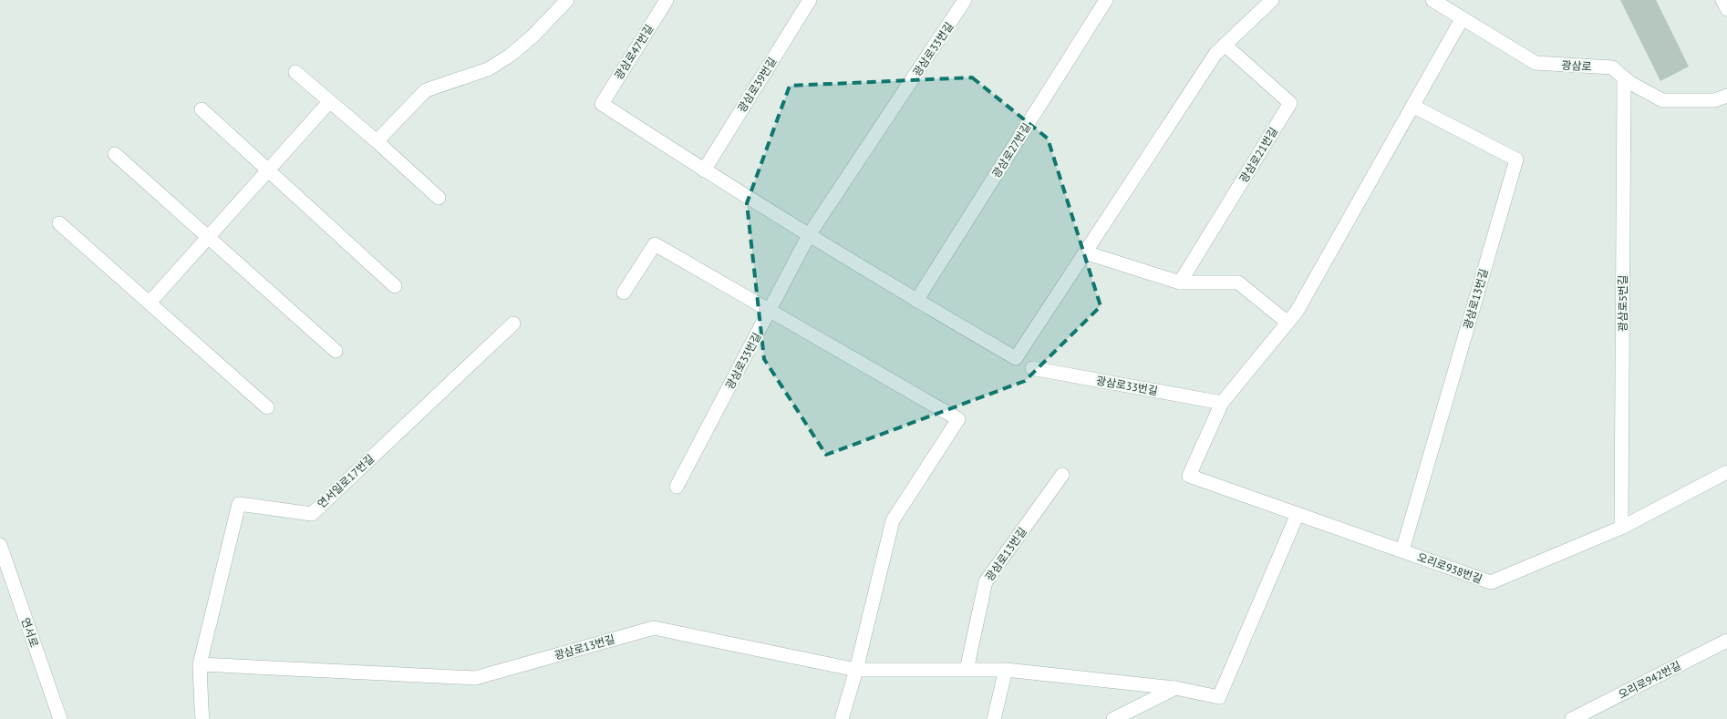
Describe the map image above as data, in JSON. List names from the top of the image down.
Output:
{
  "streets": {
    "street": [
      "광삼로33번길",
      "광삼로47번길",
      "광삼로",
      "광삼로39번길",
      "광삼로27번길",
      "광삼로21번길",
      "광삼로13번길",
      "광삼로5번길",
      "연서일로17번길",
      "오리로938번길",
      "연서로",
      "오리로942번길"
    ]
  },
  "crossings": [
    ["광삼로33번길", "오리로938번길"],
    ["광삼로47번길", "광삼로39번길"],
    ["광삼로", "광삼로5번길"],
    ["광삼로13번길", "연서일로17번길"],
    ["광삼로13번길", "오리로938번길"],
    ["광삼로5번길", "오리로938번길"]
  ]
}
